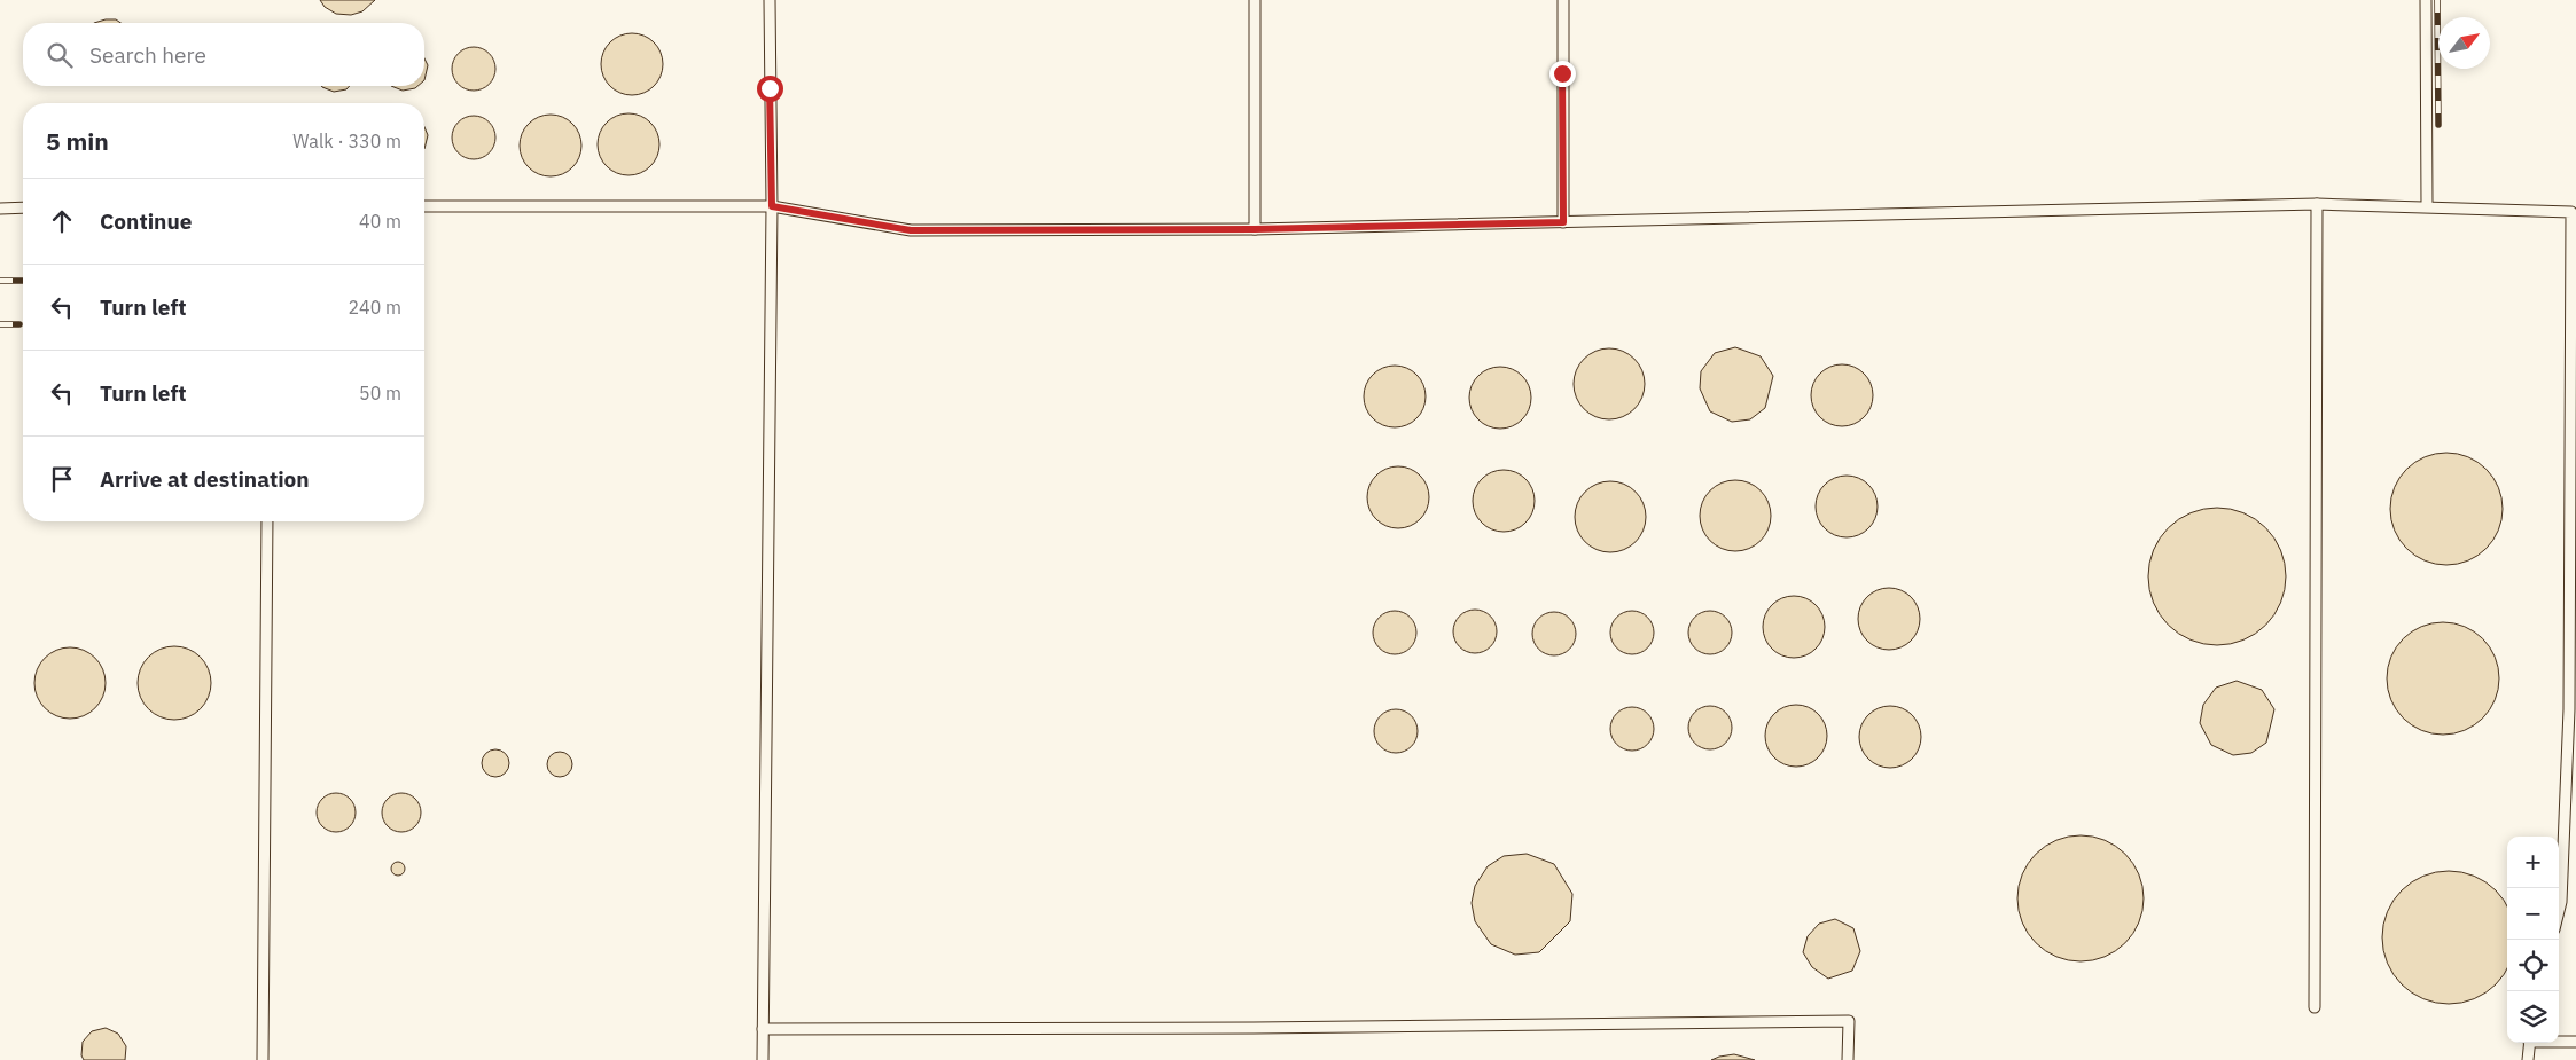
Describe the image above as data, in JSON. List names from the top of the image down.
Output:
{
  "north": "top right",
  "page": {
    "search": "Search here",
    "heading": ["5 min", "Walk · 330 m"],
    "list": [
      ["Continue", "40 m"],
      ["Turn left", "240 m"],
      ["Turn left", "50 m"],
      "Arrive at destination"
    ],
    "map_buttons": ["+", "−"]
  }
}
